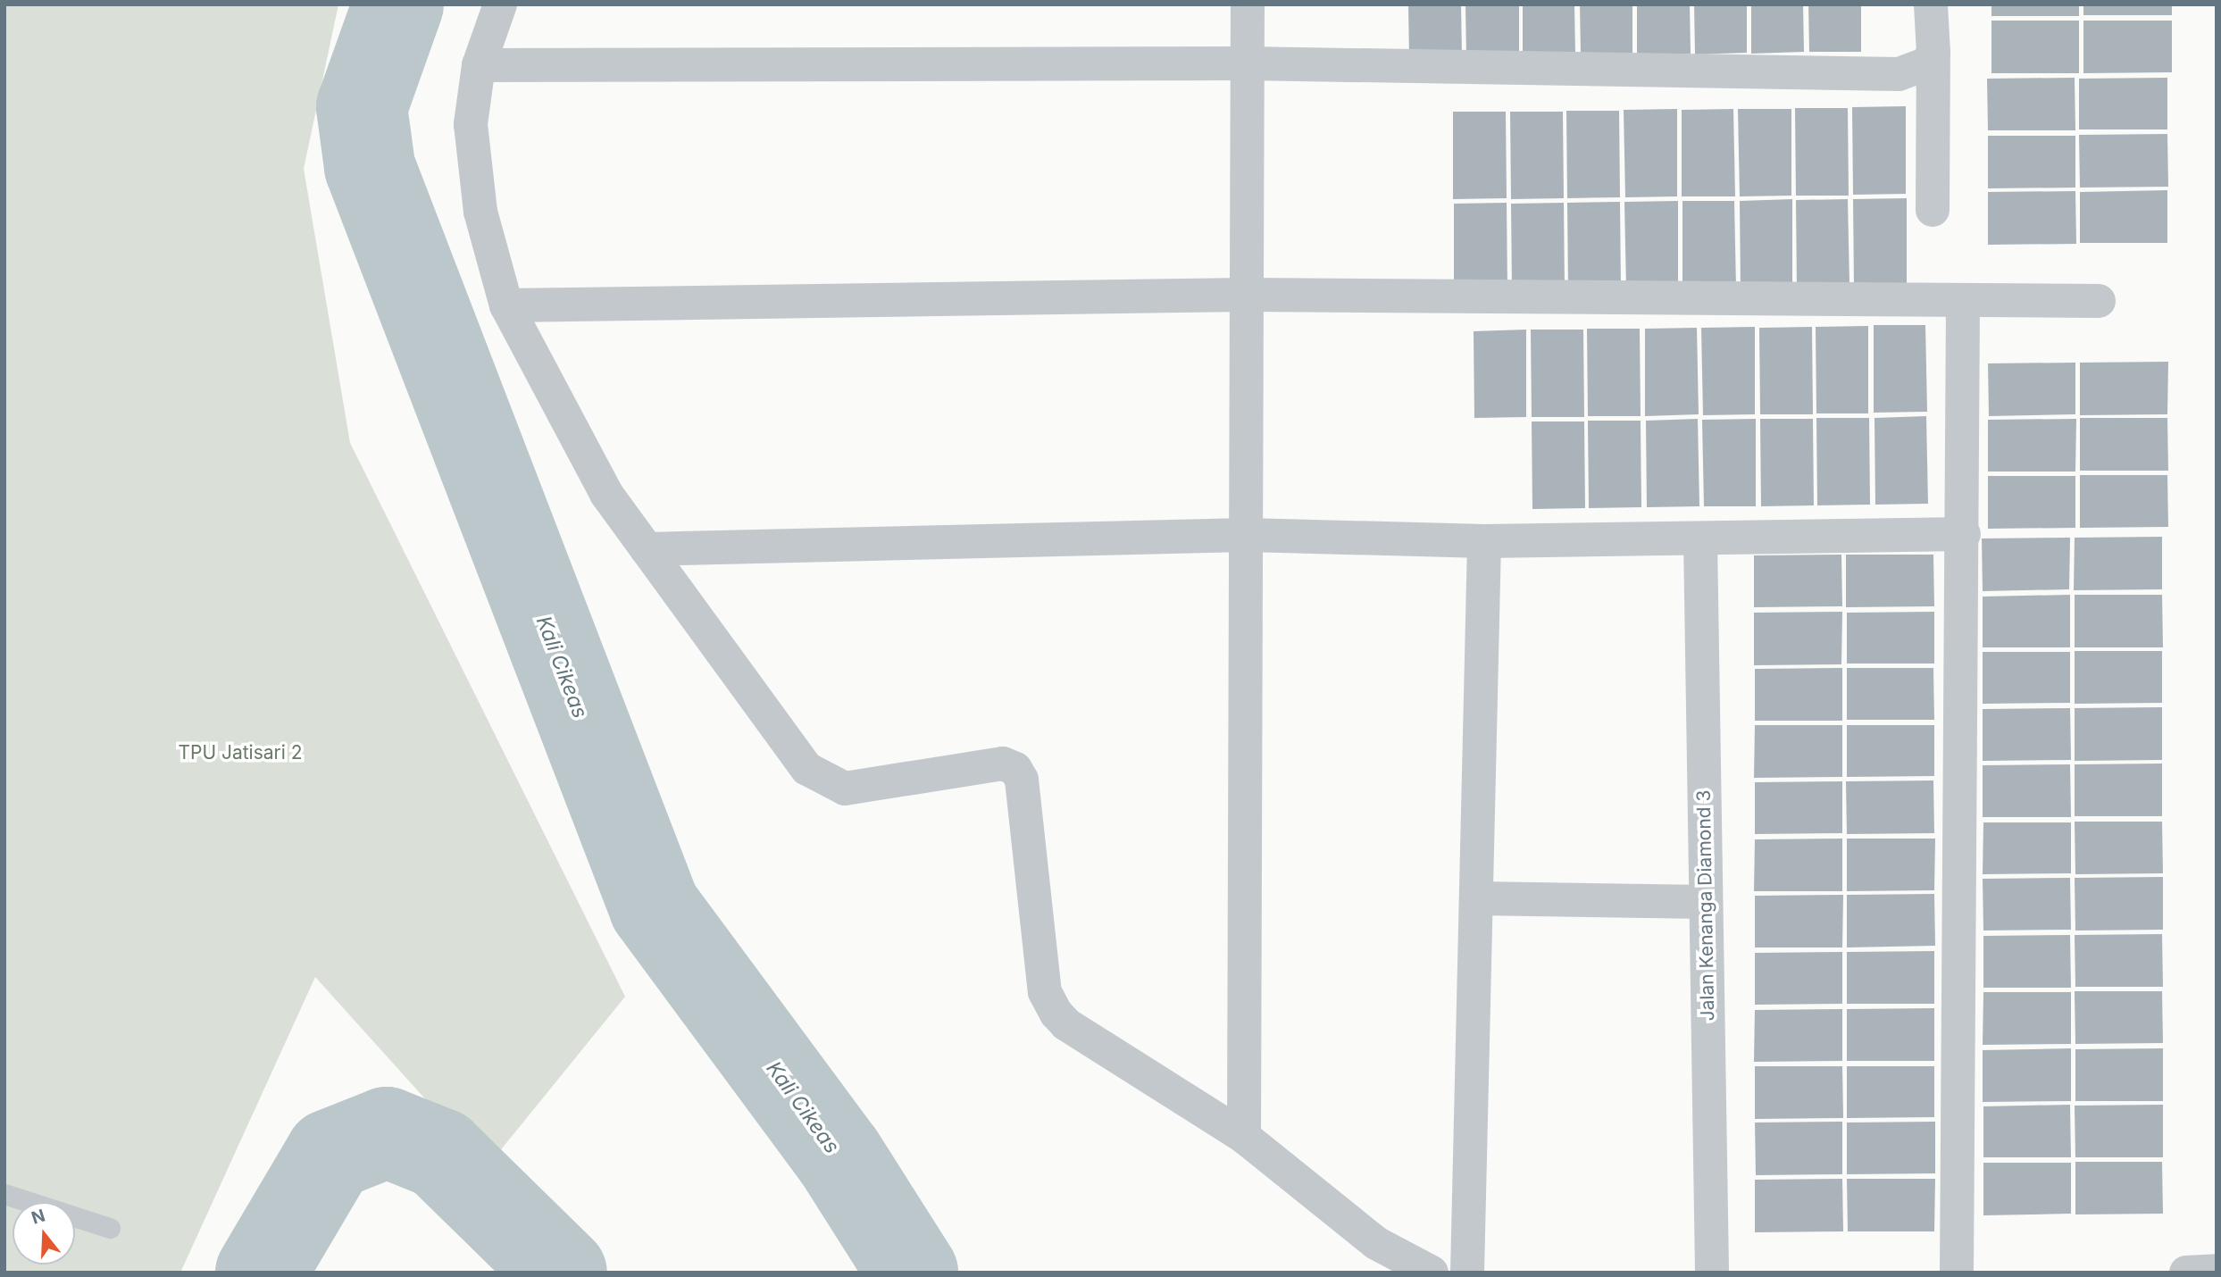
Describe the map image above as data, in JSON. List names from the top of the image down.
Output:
{
  "streets": {
    "street": ["Jalan Kenanga Diamond 3"]
  },
  "water": ["Kali Cikeas"],
  "parks": ["TPU Jatisari 2"],
  "north": "top"
}
